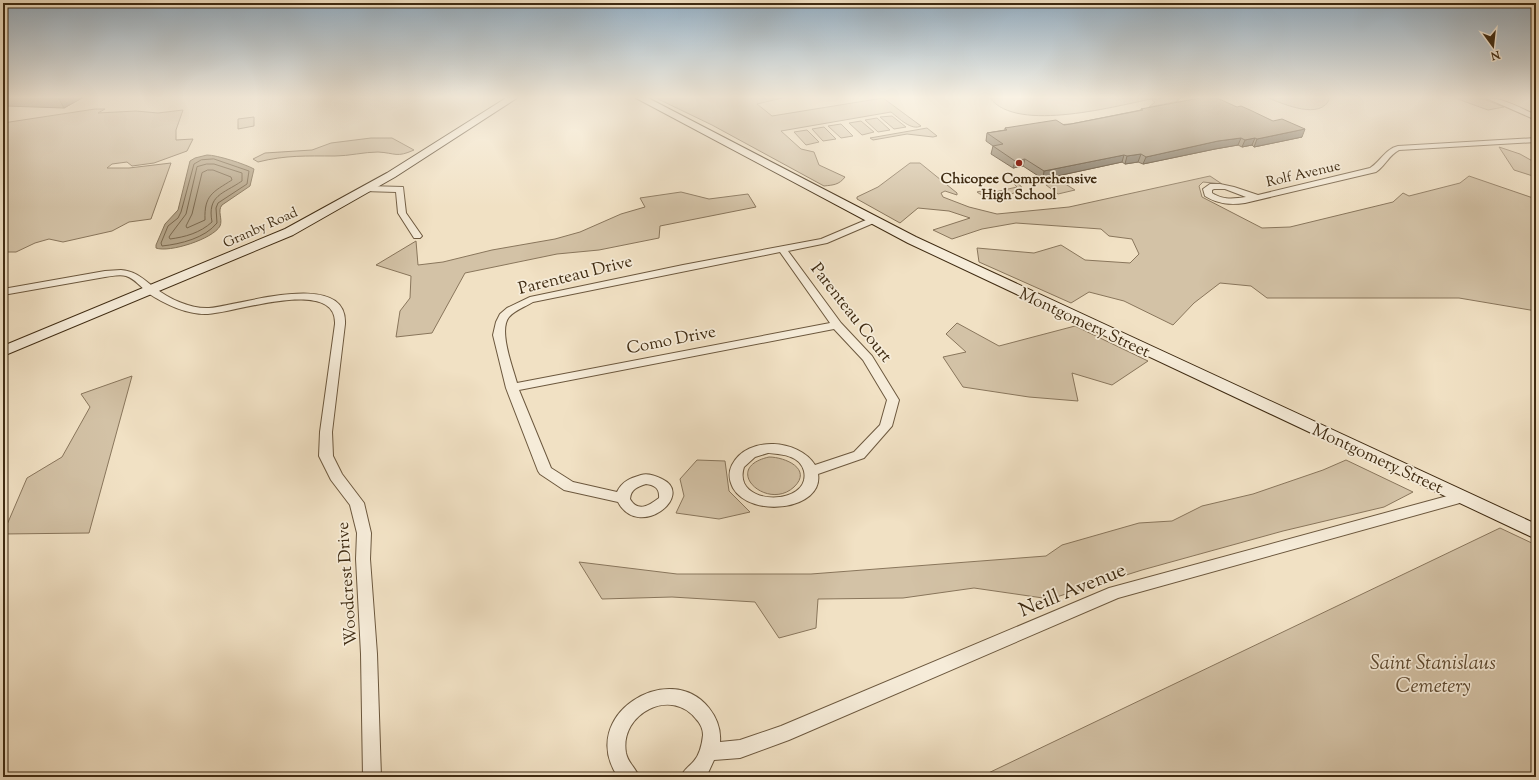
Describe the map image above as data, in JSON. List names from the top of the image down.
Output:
{
  "streets": {
    "main road": ["Granby Road", "Montgomery Street"],
    "street": [
      "Rolf Avenue",
      "Parenteau Drive",
      "Parenteau Court",
      "Como Drive",
      "Woodcrest Drive",
      "Neill Avenue"
    ]
  },
  "crossings": [
    ["Granby Road", "Woodcrest Drive"],
    ["Parenteau Drive", "Parenteau Court"],
    ["Parenteau Drive", "Montgomery Street"],
    ["Parenteau Drive", "Como Drive"],
    ["Parenteau Court", "Como Drive"],
    ["Montgomery Street", "Neill Avenue"]
  ],
  "parks": ["Saint Stanislaus Cemetery"],
  "places": ["Chicopee Comprehensive High School"],
  "north": "bottom"
}
